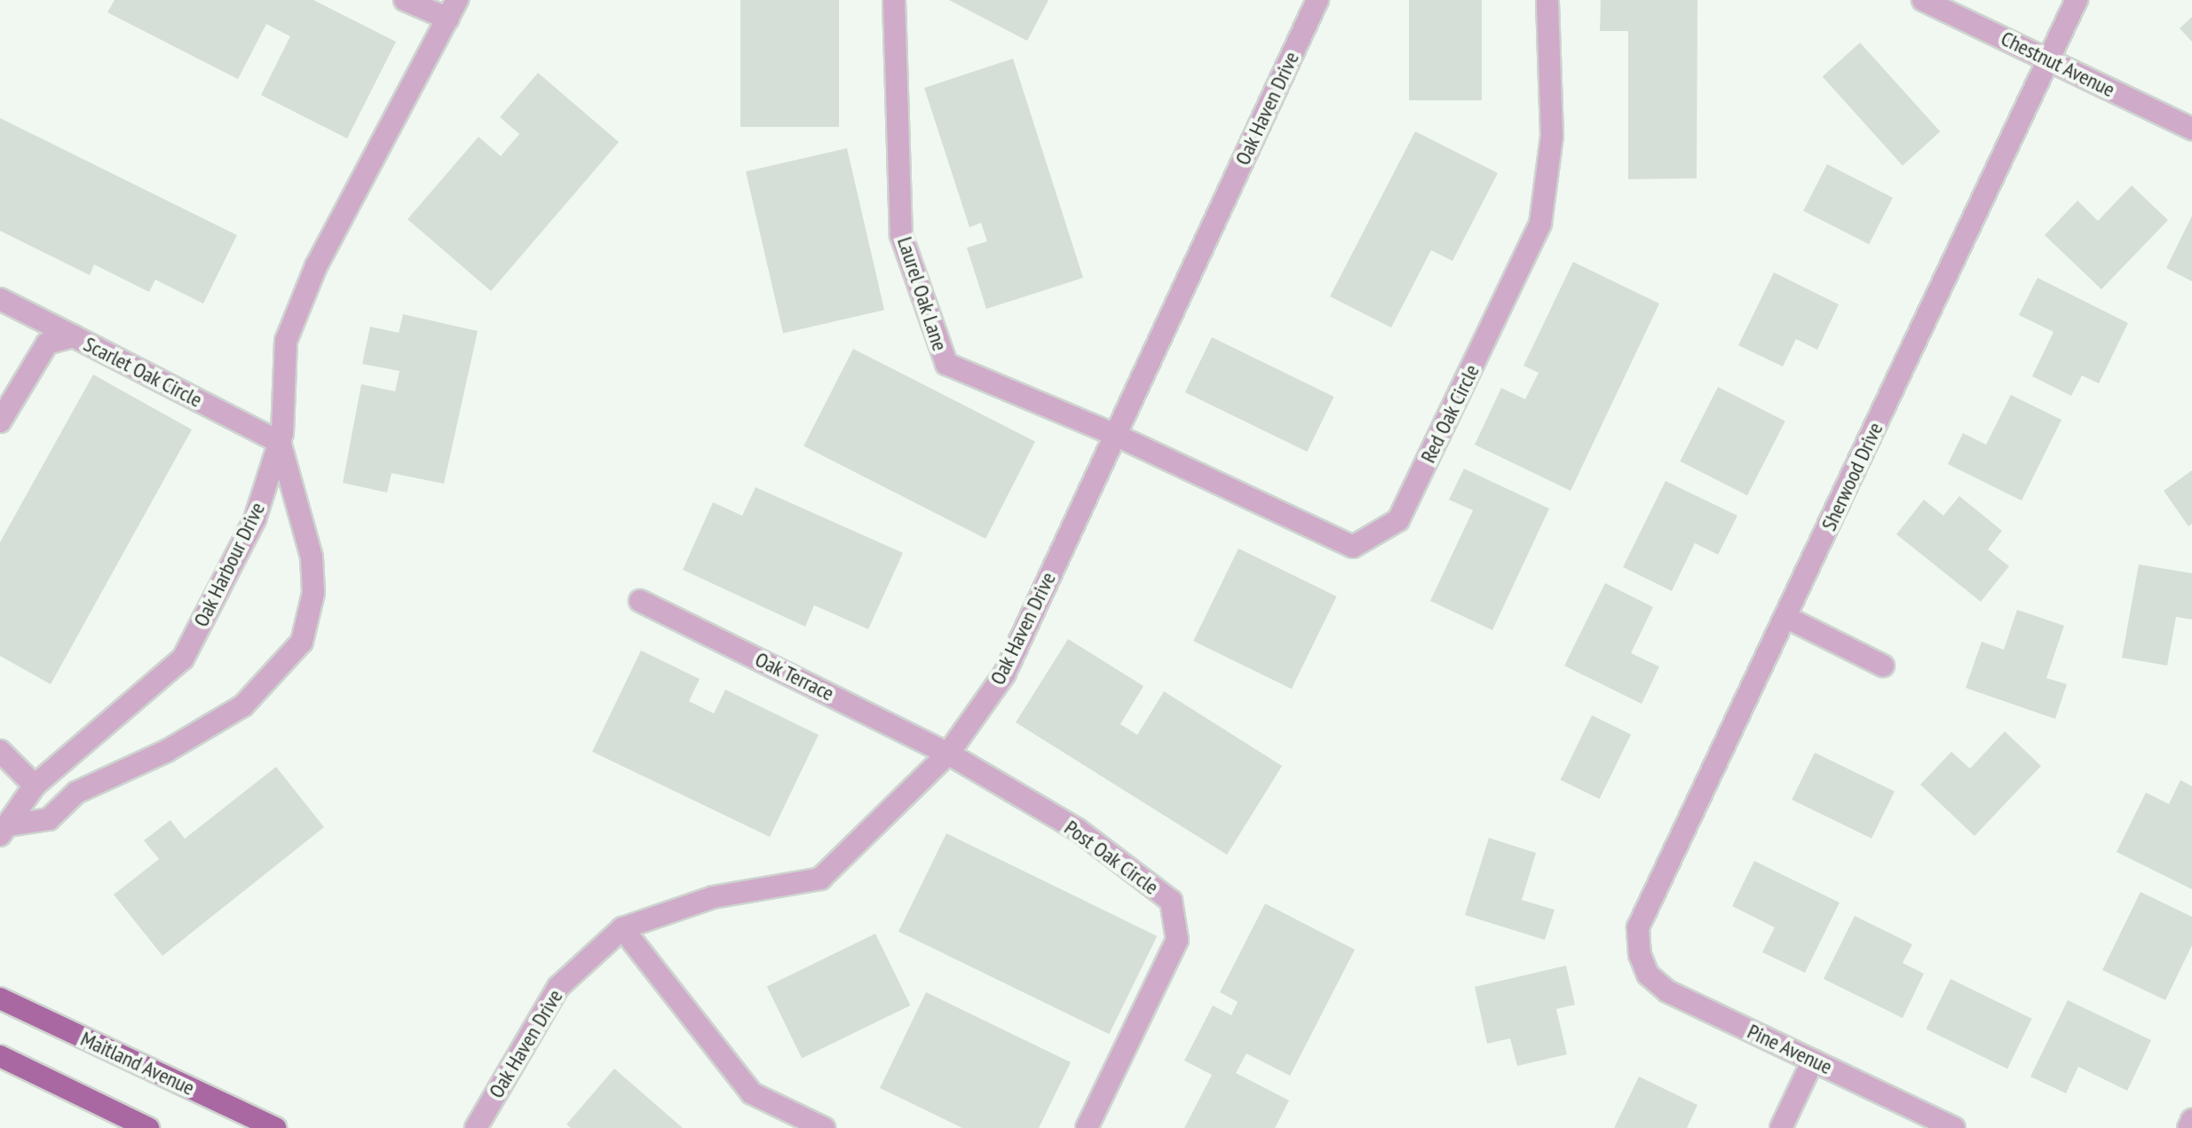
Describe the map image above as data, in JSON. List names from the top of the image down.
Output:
{
  "streets": {
    "main road": ["Maitland Avenue"],
    "street": [
      "Chestnut Avenue",
      "Oak Haven Drive",
      "Laurel Oak Lane",
      "Scarlet Oak Circle",
      "Red Oak Circle",
      "Sherwood Drive",
      "Oak Harbour Drive",
      "Oak Terrace",
      "Post Oak Circle",
      "Pine Avenue"
    ]
  },
  "crossings": [
    ["Chestnut Avenue", "Sherwood Drive"],
    ["Oak Haven Drive", "Laurel Oak Lane"],
    ["Oak Haven Drive", "Red Oak Circle"],
    ["Oak Haven Drive", "Oak Terrace"],
    ["Oak Haven Drive", "Post Oak Circle"],
    ["Laurel Oak Lane", "Red Oak Circle"],
    ["Scarlet Oak Circle", "Oak Harbour Drive"],
    ["Sherwood Drive", "Pine Avenue"],
    ["Oak Terrace", "Post Oak Circle"]
  ]
}
